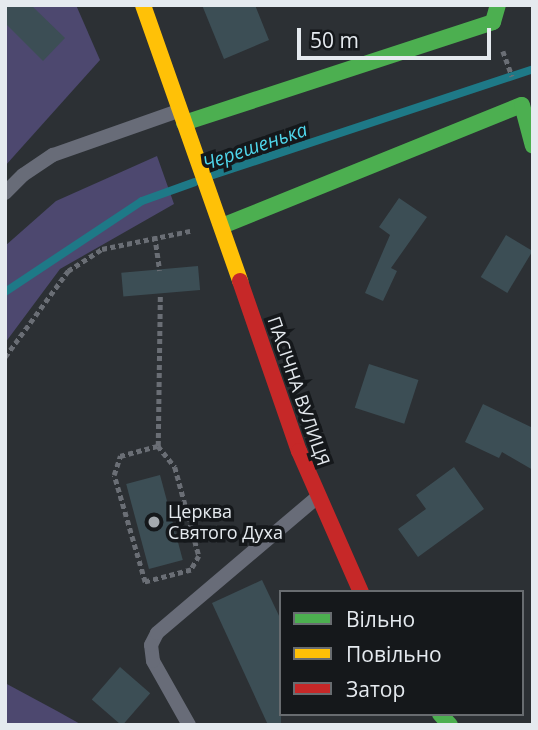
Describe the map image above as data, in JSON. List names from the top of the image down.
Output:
{
  "streets": {
    "street": ["ПАСІЧНА ВУЛИЦЯ"]
  },
  "water": ["Черешенька"],
  "places": ["Церква Святого Духа"],
  "legend": ["Вільно", "Повільно", "Затор"],
  "scale_bar": "50 m"
}
